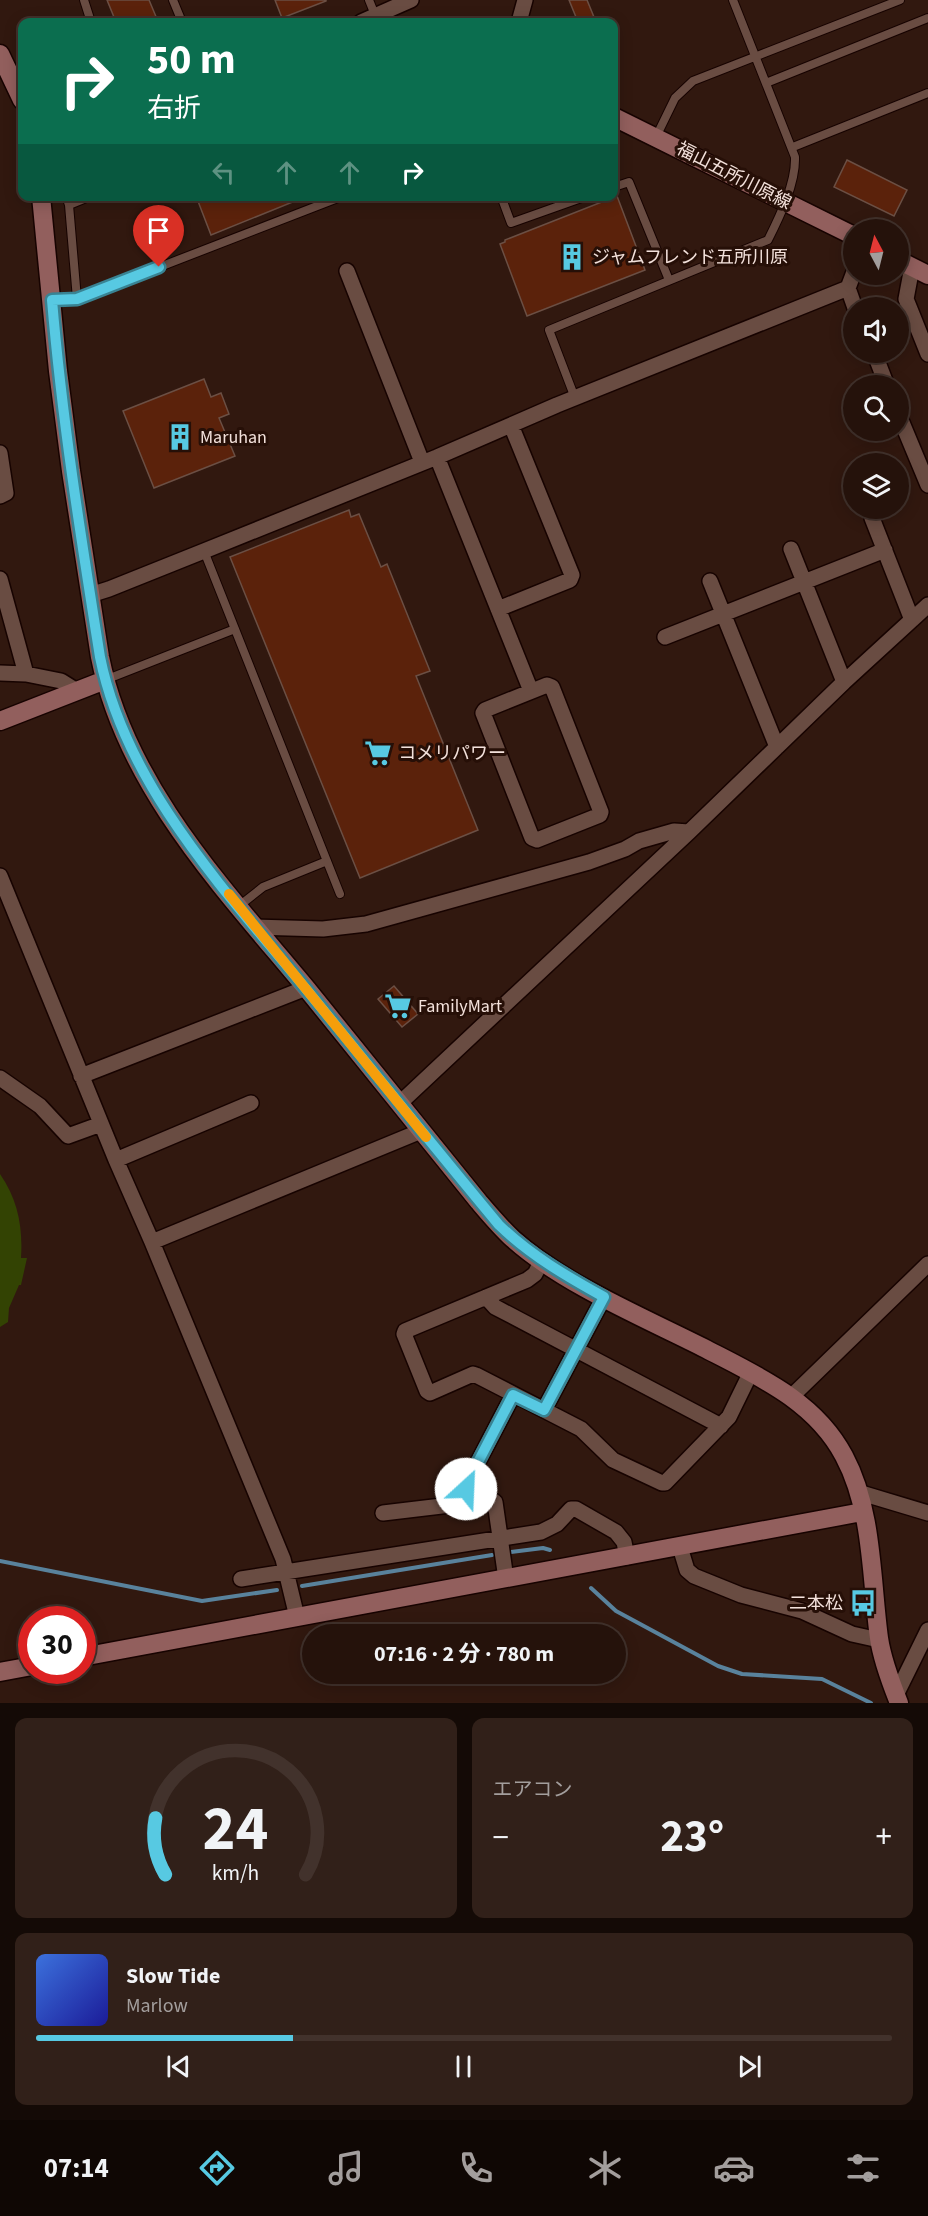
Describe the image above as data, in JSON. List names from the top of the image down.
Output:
{
  "streets": {
    "street": ["福山五所川原線"]
  },
  "places": {
    "building": ["ジャムフレンド五所川原", "Maruhan"],
    "supermarket": ["コメリパワー", "FamilyMart"],
    "bus stop": ["二本松"]
  },
  "north": "top",
  "page": {
    "turn": ["50 m", "右折"],
    "limit": "30",
    "trip": "07:16 · 2 分 · 780 m",
    "tile": "エアコン",
    "heat": ["−", "23°", "+"],
    "song": ["Slow Tide", "Marlow"],
    "tabs": "07:14",
    "gauge": ["24", "km/h"]
  }
}
